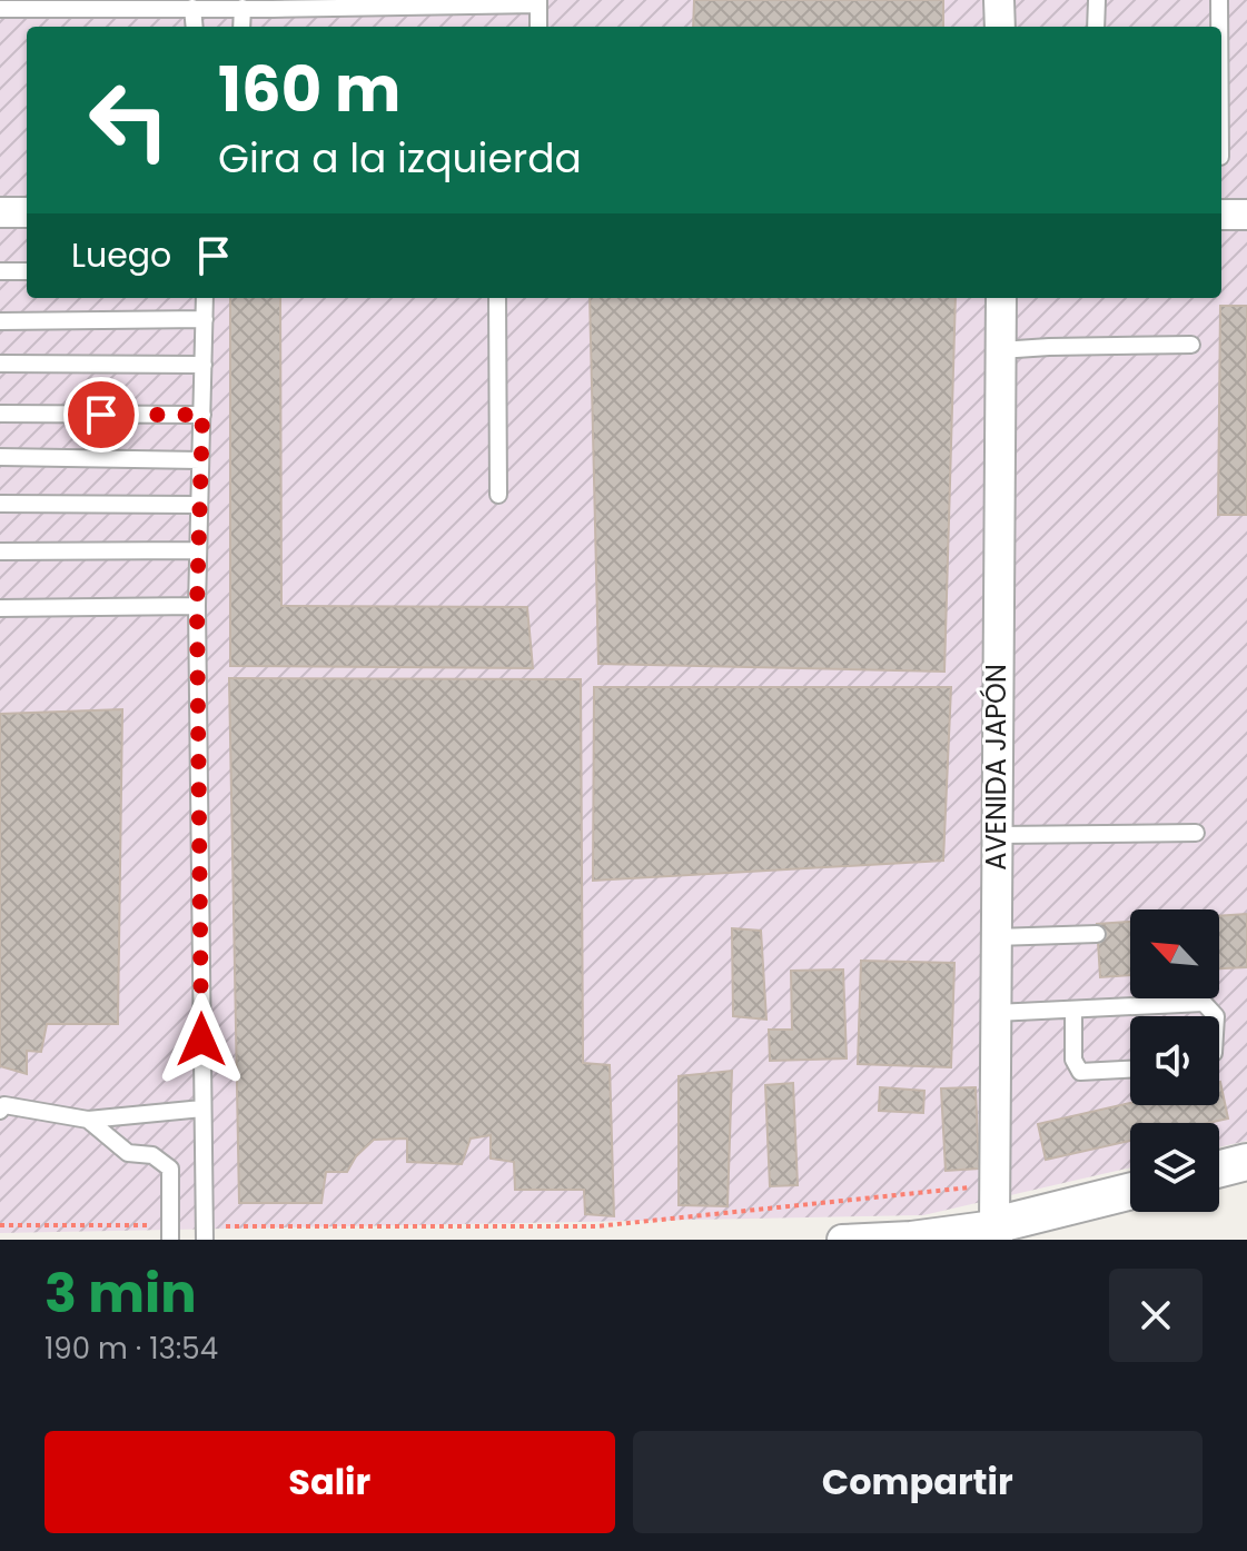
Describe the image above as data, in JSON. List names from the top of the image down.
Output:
{
  "streets": {
    "street": ["AVENIDA JAPÓN"]
  },
  "north": "top left",
  "page": {
    "turn": ["160 m", "Gira a la izquierda"],
    "then": "Luego",
    "heading": ["3 min", "190 m · 13:54"],
    "buttons": ["Salir", "Compartir"]
  }
}
